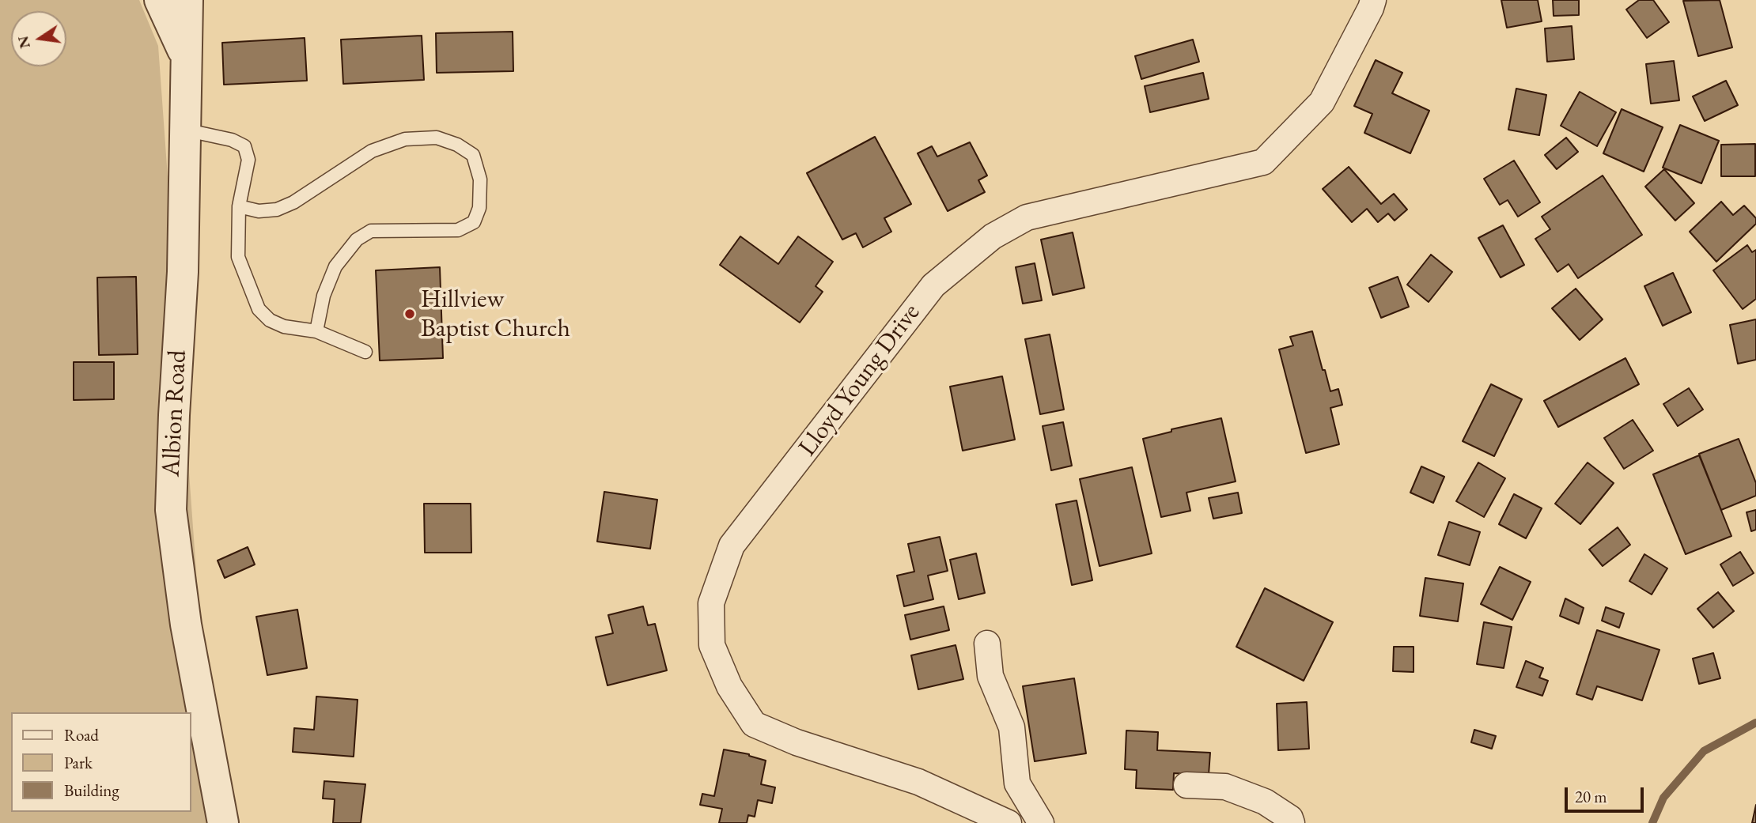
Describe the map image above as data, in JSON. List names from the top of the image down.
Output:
{
  "streets": {
    "street": ["Lloyd Young Drive", "Albion Road"]
  },
  "places": ["Hillview Baptist Church"],
  "legend": ["Road", "Park", "Building"],
  "scale_bar": "20 m",
  "north": "left"
}
